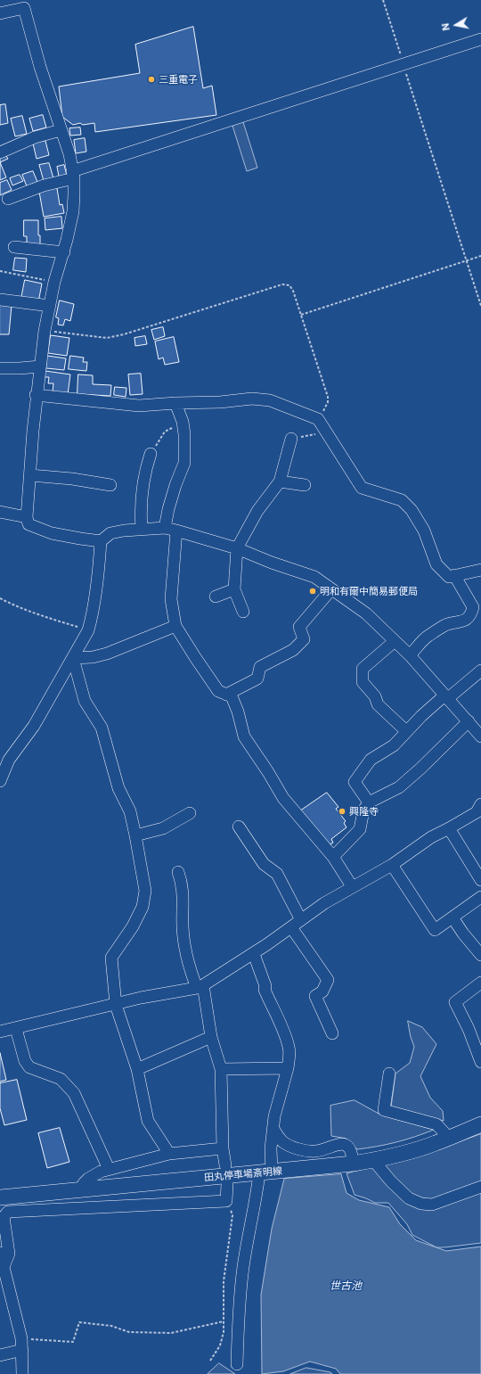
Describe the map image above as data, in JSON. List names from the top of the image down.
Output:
{
  "streets": {
    "main road": ["田丸停車場斎明線"]
  },
  "water": ["世古池"],
  "places": ["三重電子", "明和有爾中簡易郵便局", "興隆寺"],
  "north": "left"
}
